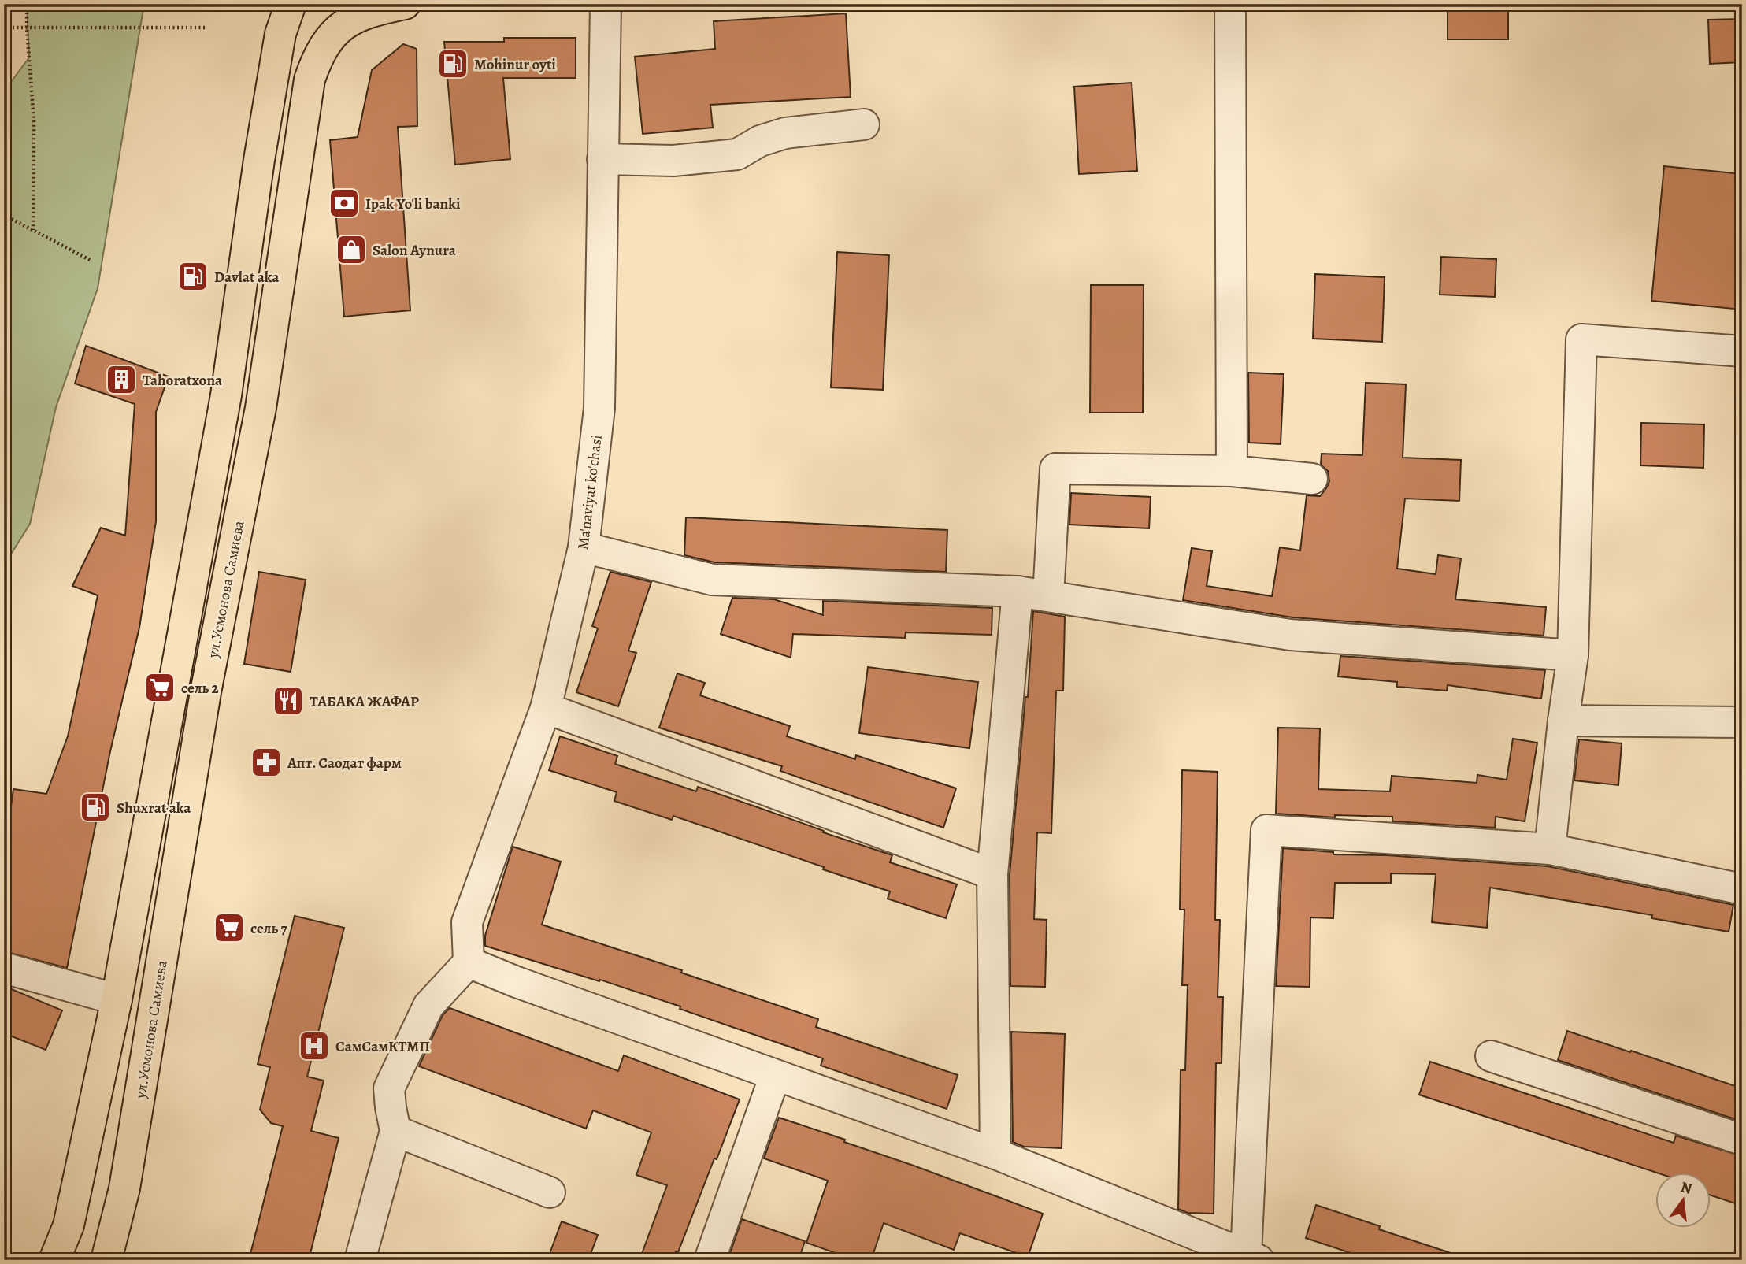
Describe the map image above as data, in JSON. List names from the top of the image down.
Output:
{
  "streets": {
    "main road": ["ул.Усмонова Самиева"],
    "street": ["Ma'naviyat ko'chasi"]
  },
  "places": {
    "fuel station": ["Mohinur oyti", "Davlat aka", "Shuxrat aka"],
    "bank": ["Ipak Yo'li banki"],
    "shop": ["Salon Aynura"],
    "building": ["Tahoratxona"],
    "supermarket": ["сель 2", "сель 7"],
    "restaurant": ["ТАБАКА ЖАФАР"],
    "pharmacy": ["Апт. Саодат фарм"],
    "hospital": ["СамСамКТМП"]
  },
  "north": "top"
}
